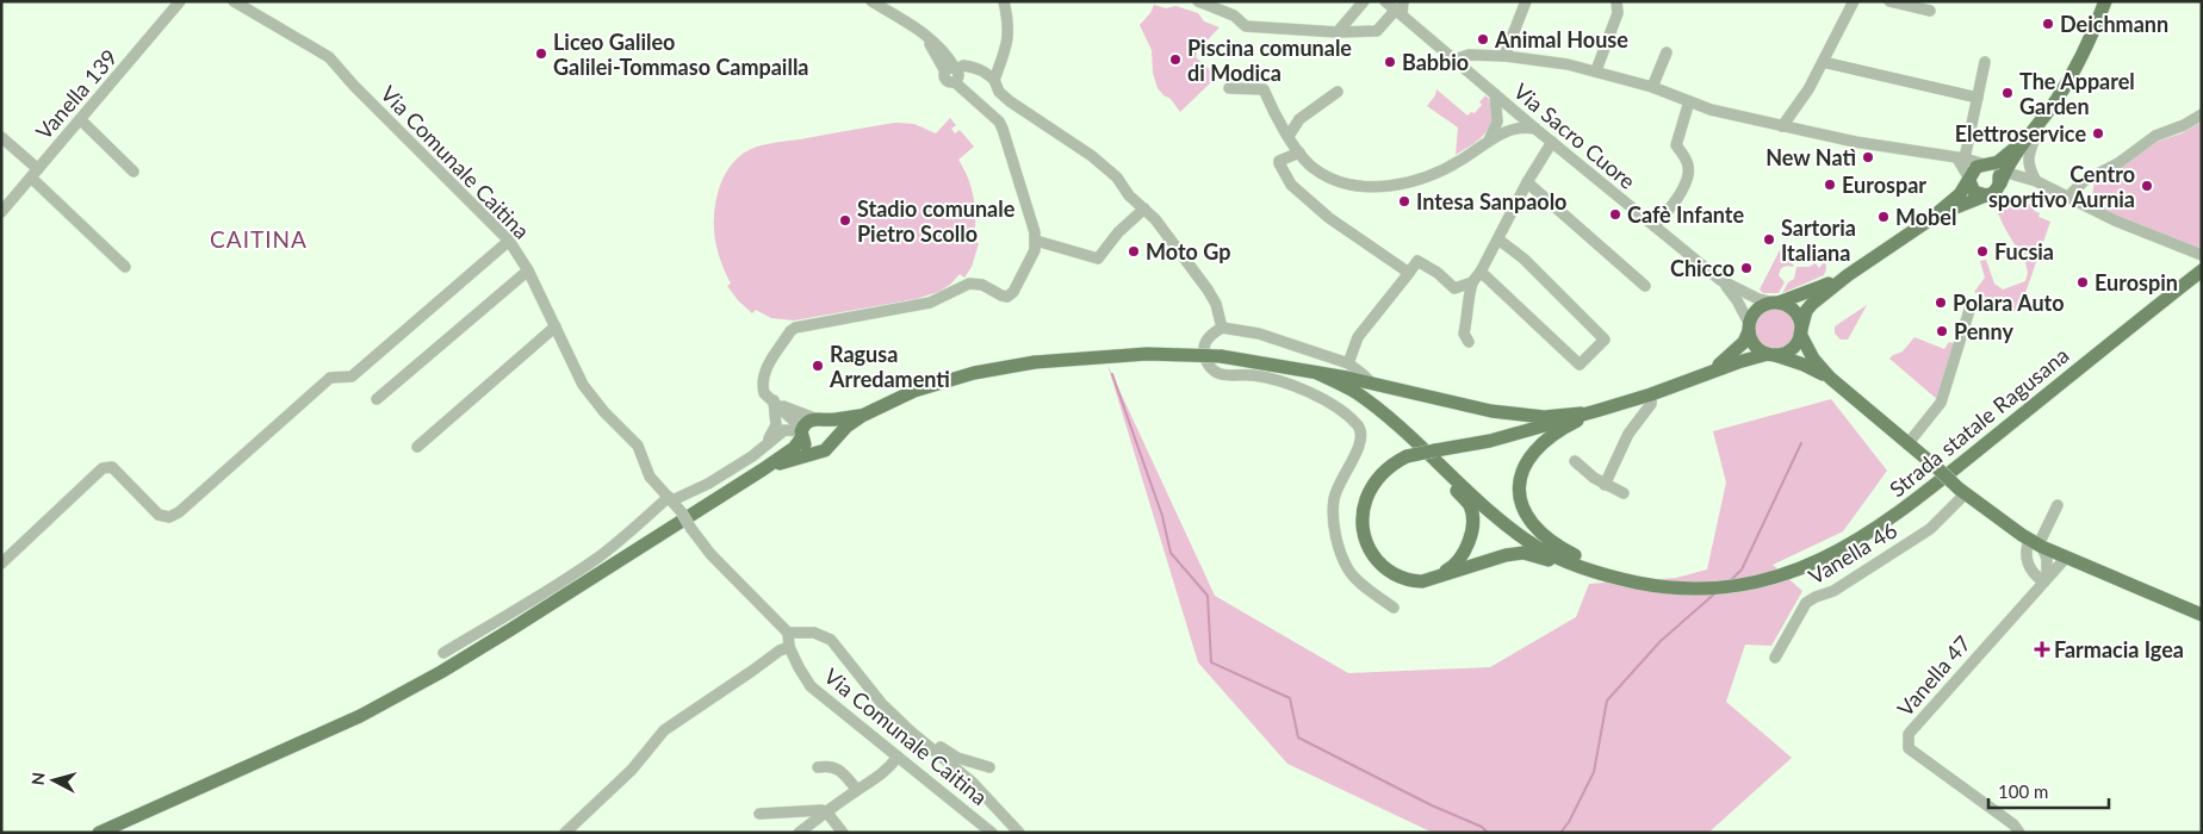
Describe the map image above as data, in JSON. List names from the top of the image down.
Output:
{
  "streets": {
    "main road": ["Strada statale Ragusana"],
    "street": [
      "Vanella 139",
      "Via Sacro Cuore",
      "Via Comunale Caitina",
      "Vanella 46",
      "Vanella 47"
    ]
  },
  "districts": ["CAITINA"],
  "places": {
    "other": [
      "Deichmann",
      "Animal House",
      "Liceo Galileo Galilei-Tommaso Campailla",
      "Piscina comunale di Modica",
      "Babbio",
      "The Apparel Garden",
      "Elettroservice",
      "New Natì",
      "Eurospar",
      "Centro sportivo Aurnia",
      "Intesa Sanpaolo",
      "Cafè Infante",
      "Mobel",
      "Stadio comunale Pietro Scollo",
      "Sartoria Italiana",
      "Moto Gp",
      "Fucsia",
      "Chicco",
      "Eurospin",
      "Polara Auto",
      "Penny",
      "Ragusa Arredamenti"
    ],
    "health": ["Farmacia Igea"]
  },
  "scale_bar": "100 m",
  "north": "left"
}
